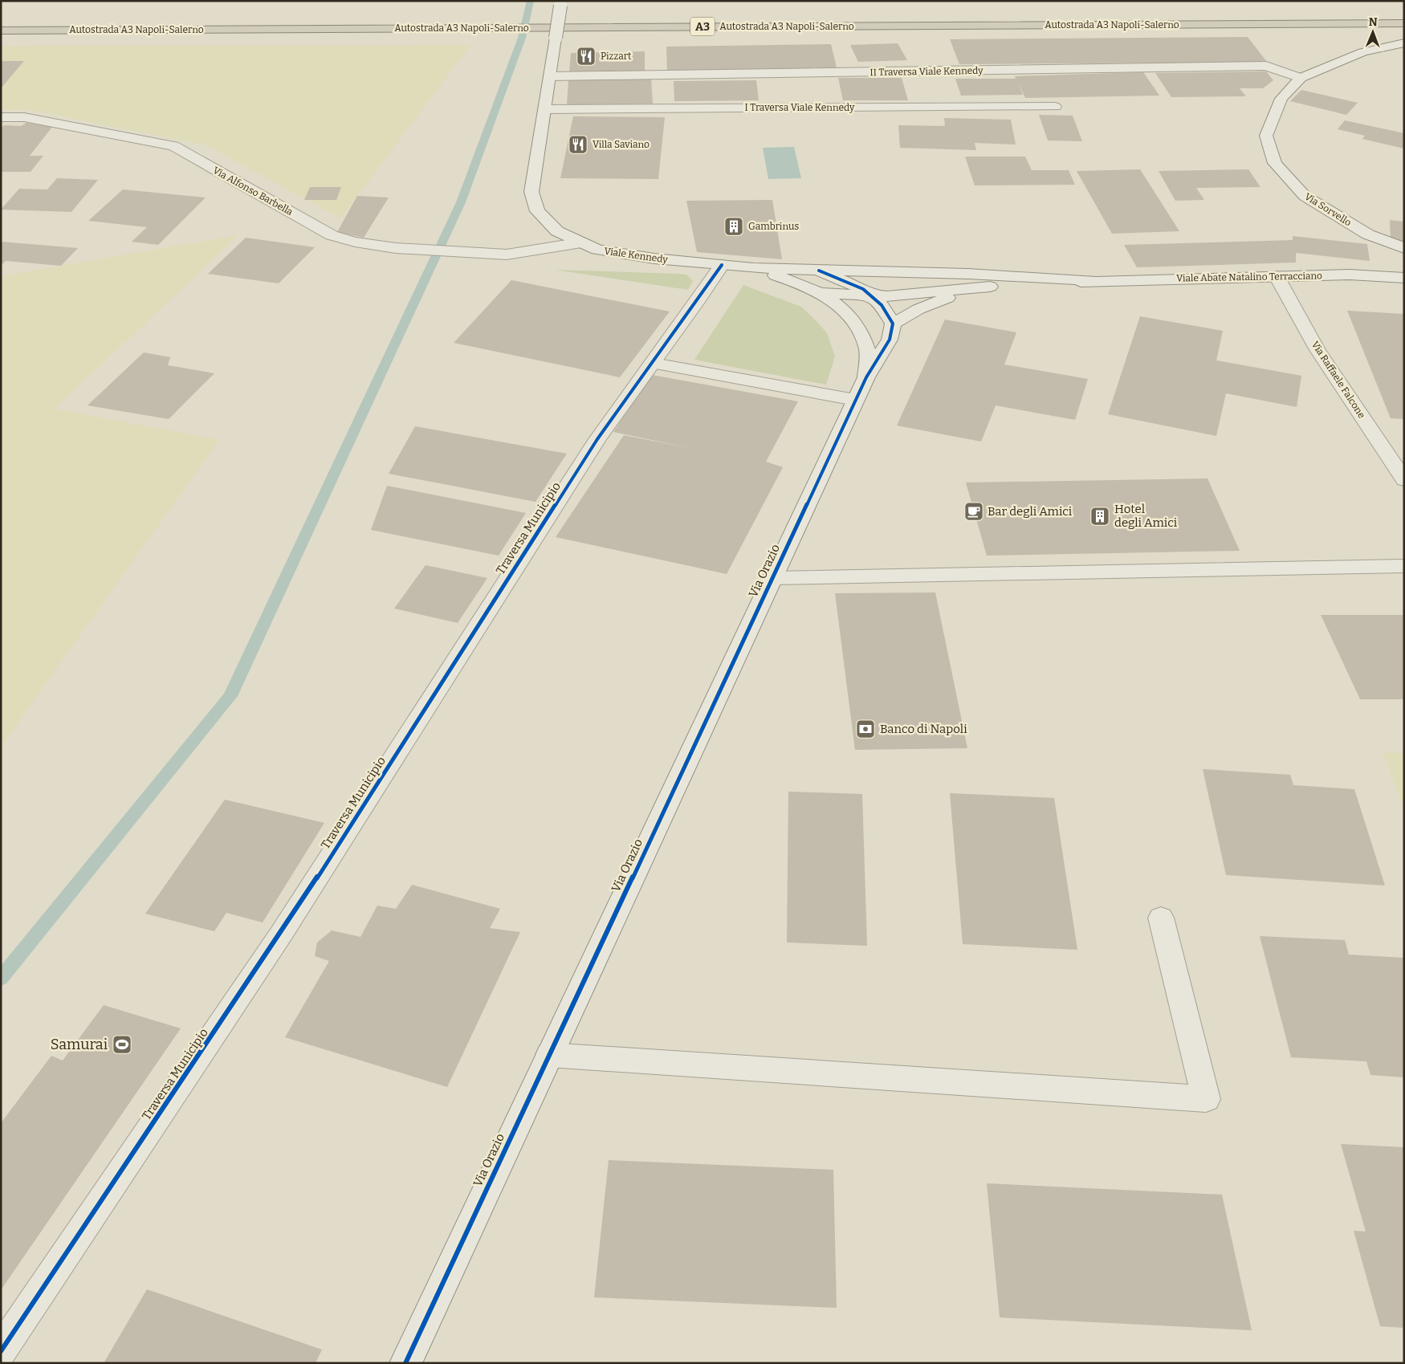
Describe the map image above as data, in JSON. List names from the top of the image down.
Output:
{
  "streets": {
    "highway": ["Autostrada A3 Napoli-Salerno", "A3"],
    "street": [
      "II Traversa Viale Kennedy",
      "I Traversa Viale Kennedy",
      "Via Alfonso Barbella",
      "Via Sorvello",
      "Viale Kennedy",
      "Viale Abate Natalino Terracciano",
      "Via Raffaele Falcone",
      "Traversa Municipio",
      "Via Orazio"
    ]
  },
  "crossings": [
    ["II Traversa Viale Kennedy", "Via Sorvello"],
    ["II Traversa Viale Kennedy", "Viale Kennedy"],
    ["I Traversa Viale Kennedy", "Viale Kennedy"],
    ["Via Alfonso Barbella", "Viale Kennedy"],
    ["Viale Kennedy", "Traversa Municipio"],
    ["Viale Abate Natalino Terracciano", "Via Raffaele Falcone"]
  ],
  "places": {
    "restaurant": ["Pizzart", "Villa Saviano"],
    "building": ["Gambrinus", "Hotel degli Amici"],
    "cafe": ["Bar degli Amici"],
    "bank": ["Banco di Napoli"],
    "sports": ["Samurai"]
  },
  "north": "top"
}
